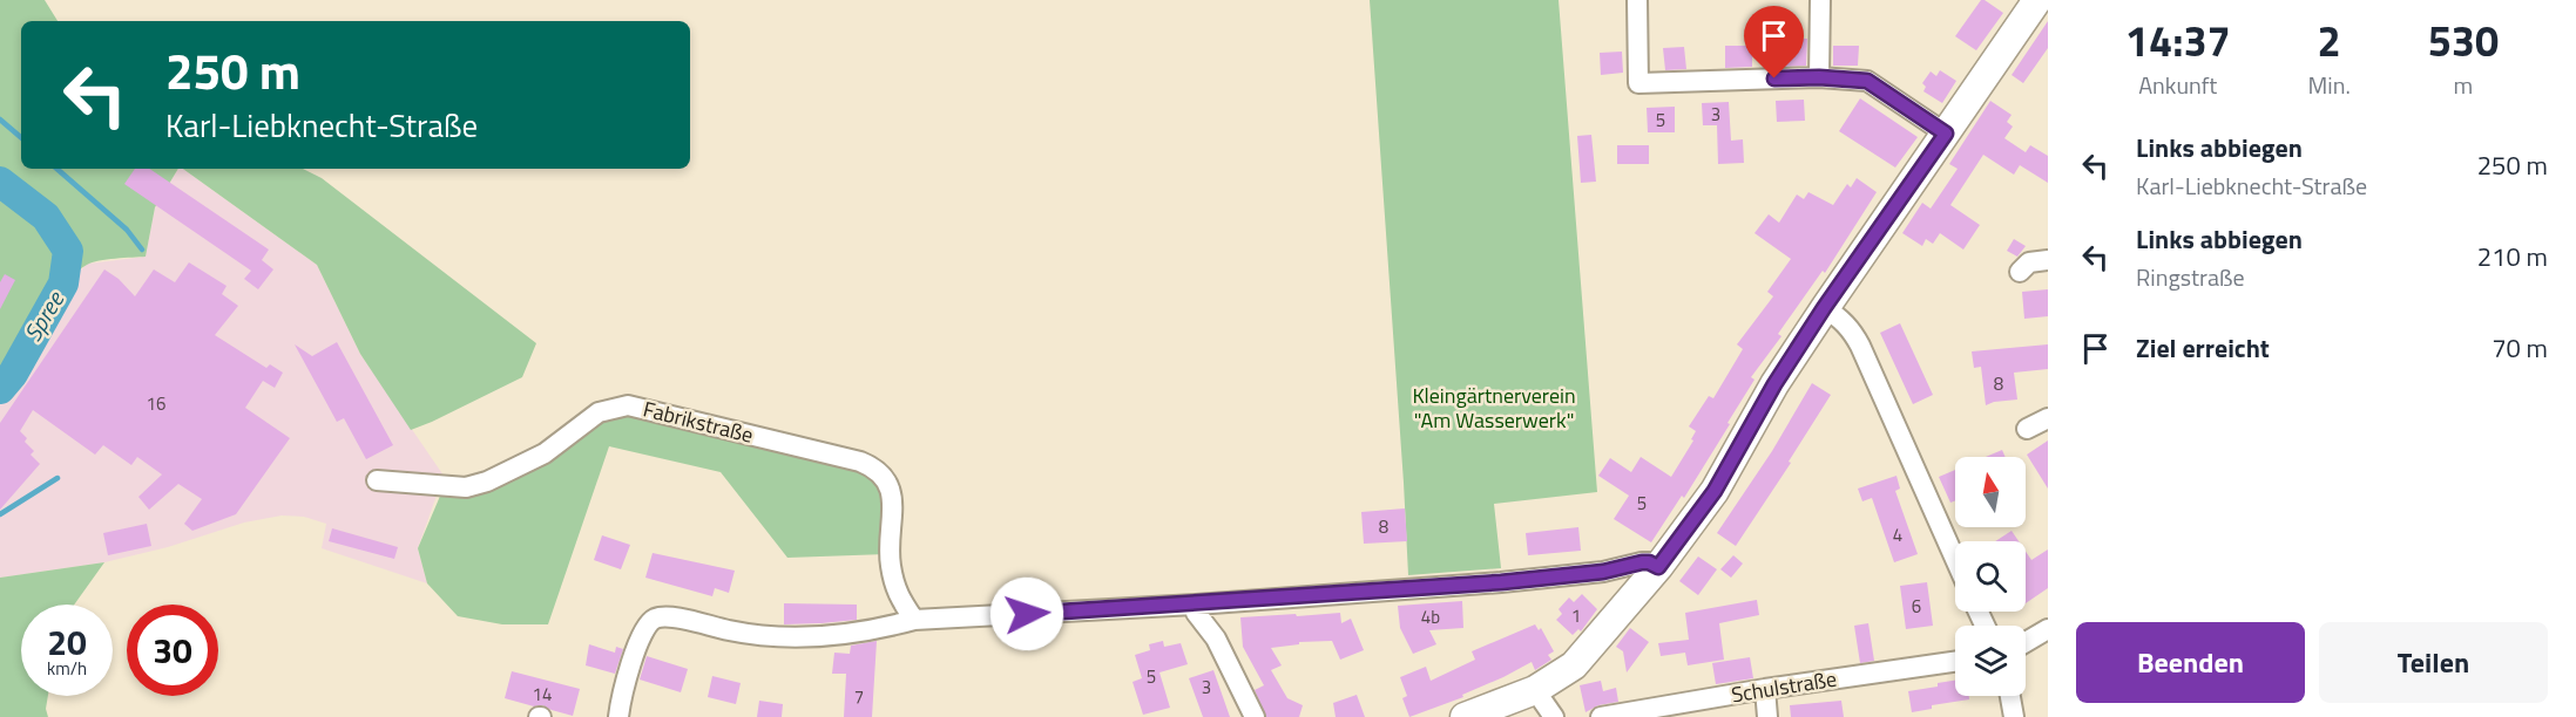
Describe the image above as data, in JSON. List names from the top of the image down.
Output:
{
  "streets": {
    "street": ["Fabrikstraße", "Schulstraße"]
  },
  "water": ["Spree"],
  "parks": ["Kleingärtnerverein \"Am Wasserwerk\""],
  "house_numbers": [
    "3",
    "5",
    "8",
    "16",
    "5",
    "8",
    "4",
    "6",
    "1",
    "4b",
    "5",
    "3",
    "14",
    "7"
  ],
  "north": "top",
  "page": {
    "eta": [
      "14:37",
      "Ankunft",
      "2",
      "Min.",
      "530",
      "m"
    ],
    "turn": ["250 m", "Karl-Liebknecht-Straße"],
    "list": [
      {
        "name": "Links abbiegen",
        "note": "Karl-Liebknecht-Straße",
        "value": "250 m"
      },
      {
        "name": "Links abbiegen",
        "note": "Ringstraße",
        "value": "210 m"
      },
      {
        "name": "Ziel erreicht",
        "value": "70 m"
      }
    ],
    "speed": "20 km/h",
    "limit": "30",
    "buttons": ["Beenden", "Teilen"]
  }
}
